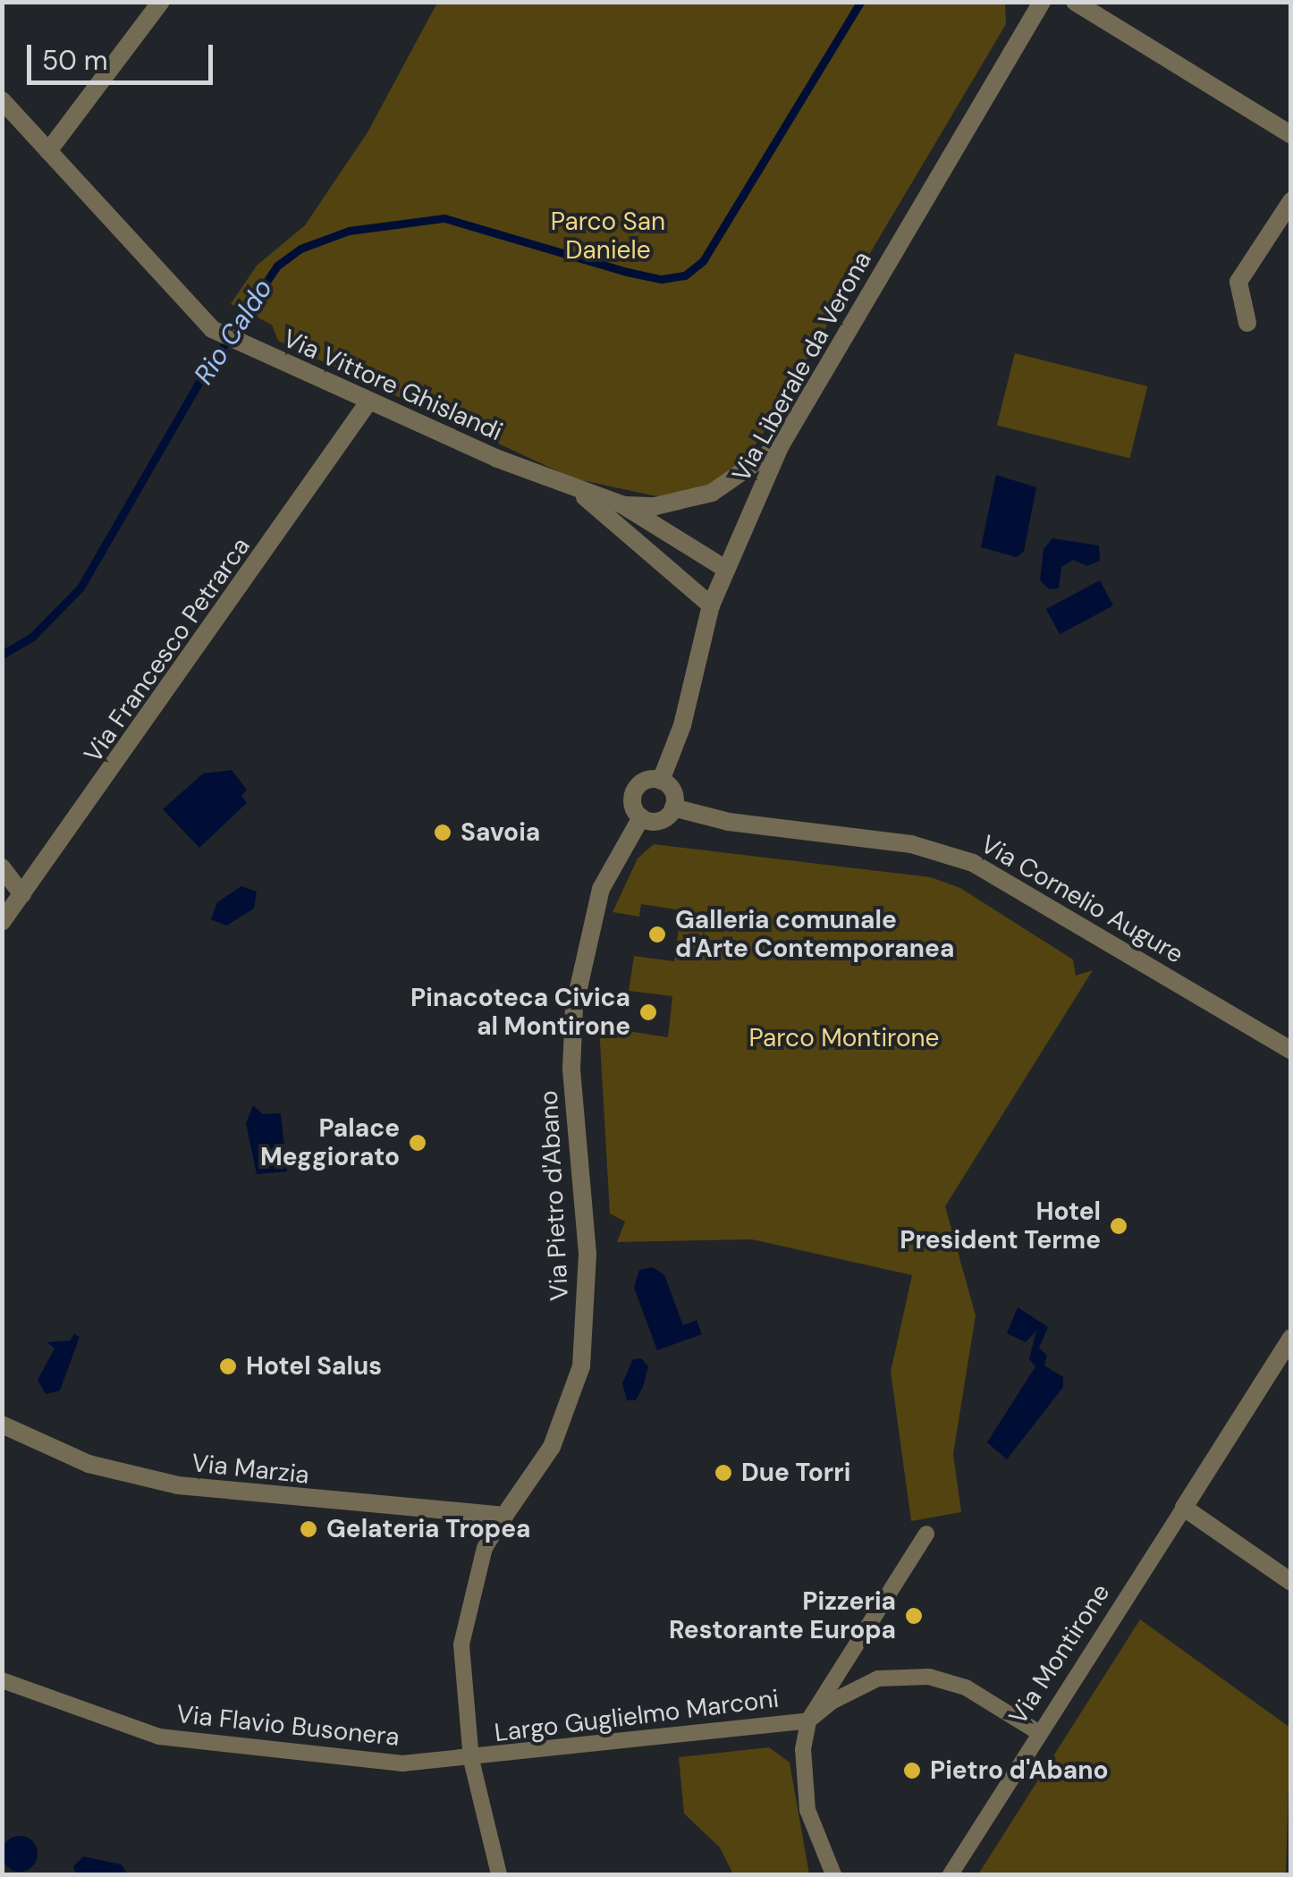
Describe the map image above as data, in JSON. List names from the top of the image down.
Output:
{
  "streets": {
    "street": [
      "Via Liberale da Verona",
      "Via Vittore Ghislandi",
      "Via Francesco Petrarca",
      "Via Cornelio Augure",
      "Via Pietro d'Abano",
      "Via Marzia",
      "Via Montirone",
      "Largo Guglielmo Marconi",
      "Via Flavio Busonera"
    ]
  },
  "crossings": [
    ["Via Liberale da Verona", "Via Vittore Ghislandi"],
    ["Via Liberale da Verona", "Via Cornelio Augure"],
    ["Via Liberale da Verona", "Via Pietro d'Abano"],
    ["Via Vittore Ghislandi", "Via Francesco Petrarca"],
    ["Via Cornelio Augure", "Via Pietro d'Abano"],
    ["Via Pietro d'Abano", "Via Marzia"],
    ["Via Pietro d'Abano", "Largo Guglielmo Marconi"],
    ["Via Pietro d'Abano", "Via Flavio Busonera"],
    ["Via Montirone", "Largo Guglielmo Marconi"],
    ["Largo Guglielmo Marconi", "Via Flavio Busonera"]
  ],
  "water": ["Rio Caldo"],
  "parks": ["Parco San Daniele", "Parco Montirone"],
  "places": [
    "Savoia",
    "Galleria comunale d'Arte Contemporanea",
    "Pinacoteca Civica al Montirone",
    "Palace Meggiorato",
    "Hotel President Terme",
    "Hotel Salus",
    "Due Torri",
    "Gelateria Tropea",
    "Pizzeria Restorante Europa",
    "Pietro d'Abano"
  ],
  "scale_bar": "50 m"
}
